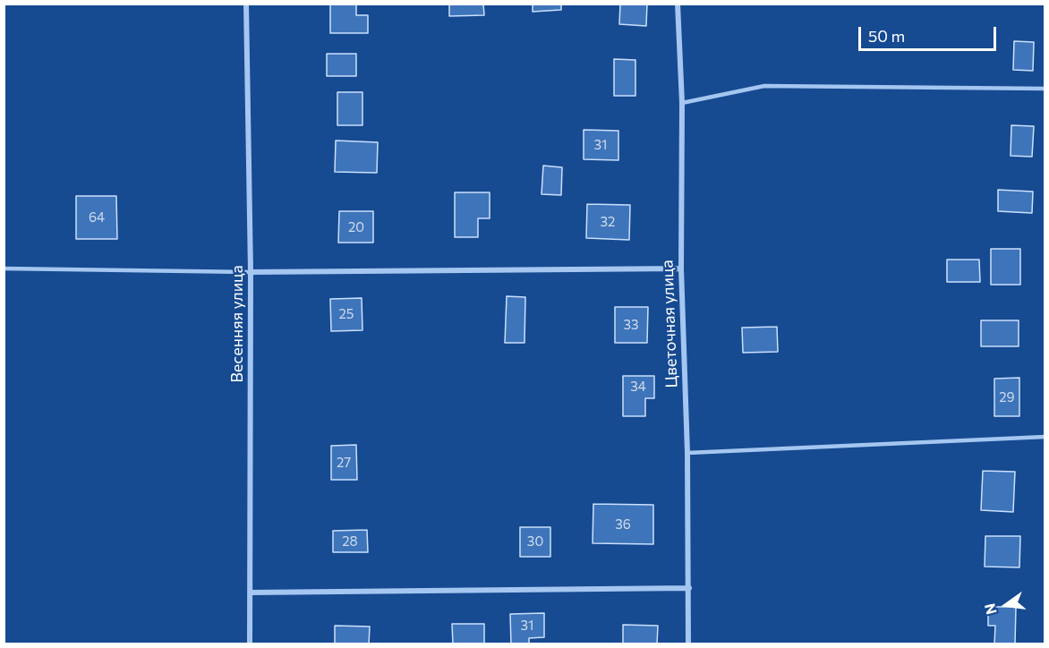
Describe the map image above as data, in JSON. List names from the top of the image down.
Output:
{
  "streets": {
    "street": ["Весенняя улица", "Цветочная улица"]
  },
  "house_numbers": [
    "31",
    "64",
    "32",
    "20",
    "25",
    "33",
    "34",
    "29",
    "27",
    "36",
    "28",
    "30",
    "31"
  ],
  "scale_bar": "50 m",
  "north": "left"
}
